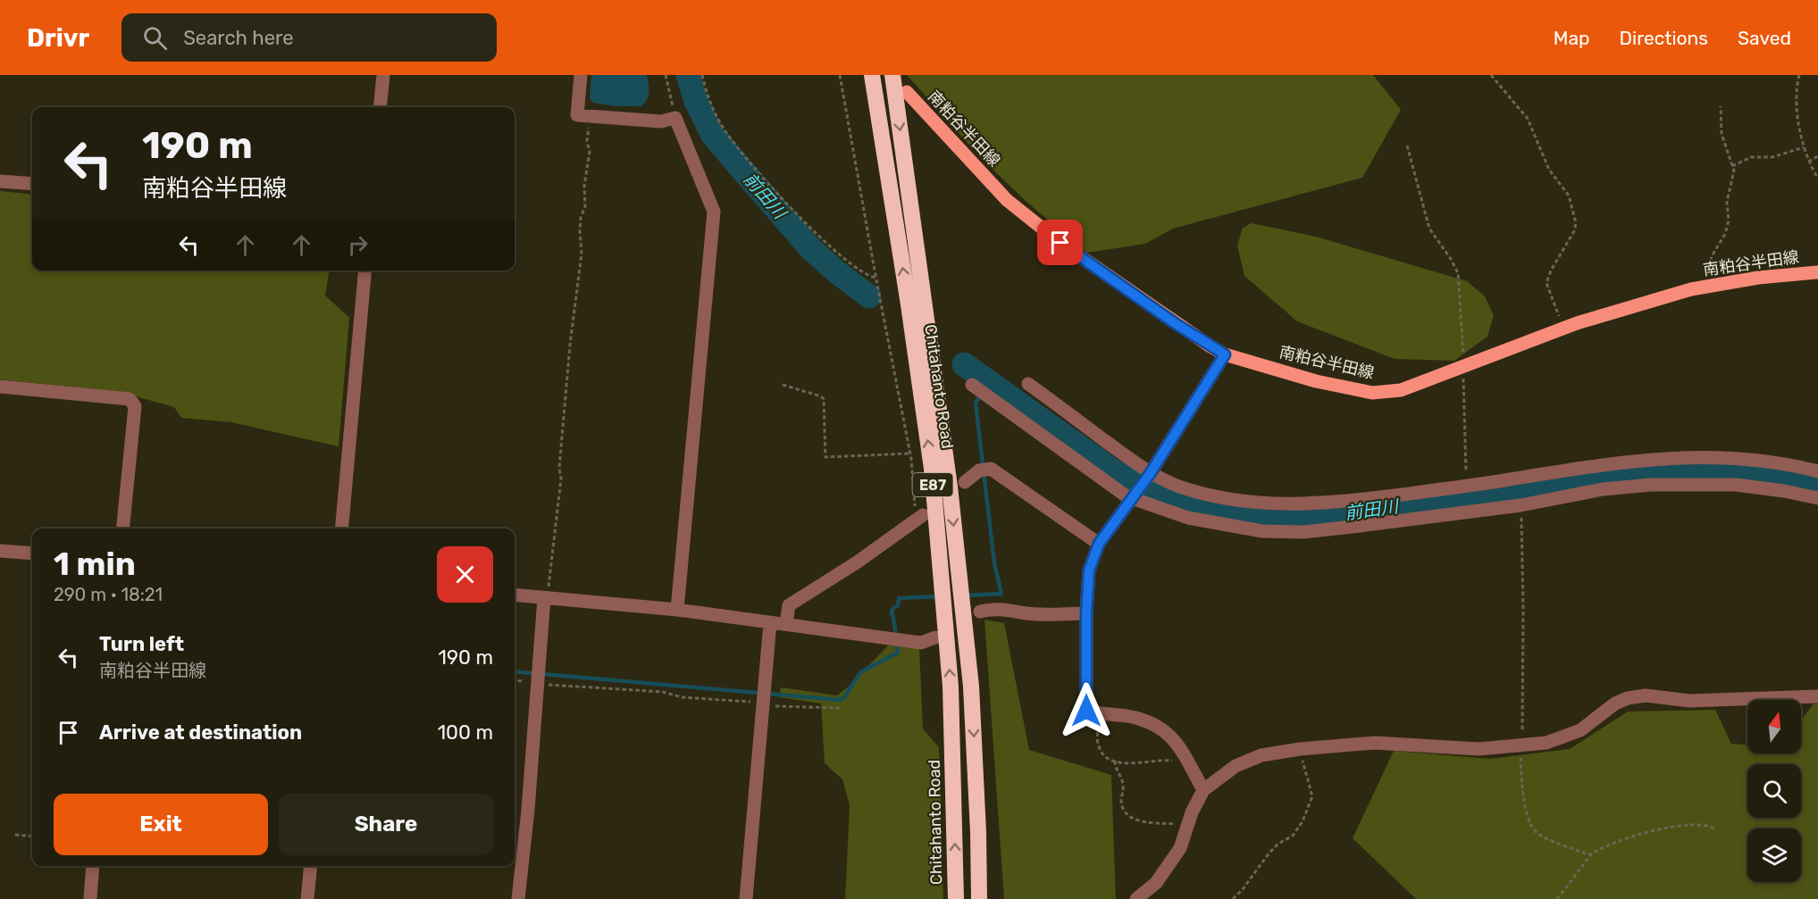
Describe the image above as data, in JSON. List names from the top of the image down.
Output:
{
  "streets": {
    "highway": ["Chitahanto Road", "E87"],
    "main road": ["南粕谷半田線"]
  },
  "water": ["前田川"],
  "north": "top",
  "page": {
    "header": "Drivr",
    "search": "Search here",
    "nav": ["Map", "Directions", "Saved"],
    "turn": ["190 m", "南粕谷半田線"],
    "heading": ["1 min", "290 m · 18:21"],
    "list": [
      {
        "name": "Turn left",
        "note": "南粕谷半田線",
        "value": "190 m"
      },
      {
        "name": "Arrive at destination",
        "value": "100 m"
      }
    ],
    "buttons": ["Exit", "Share"]
  }
}
